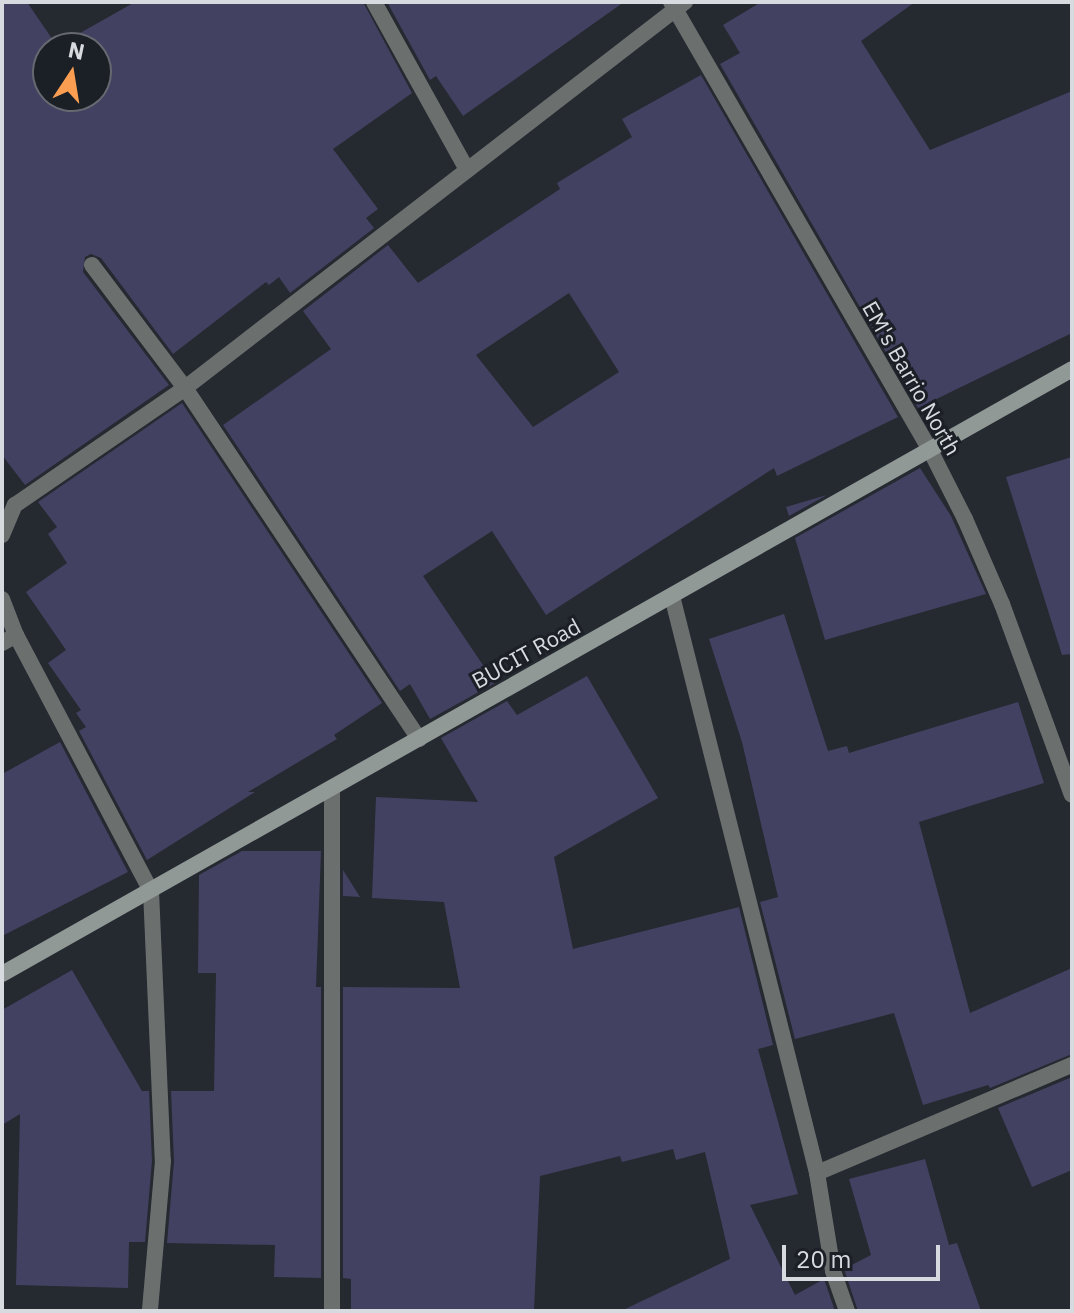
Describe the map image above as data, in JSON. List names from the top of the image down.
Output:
{
  "streets": {
    "street": ["EM's Barrio North", "BUCIT Road"]
  },
  "crossings": [
    ["EM's Barrio North", "BUCIT Road"]
  ],
  "scale_bar": "20 m",
  "north": "top"
}
